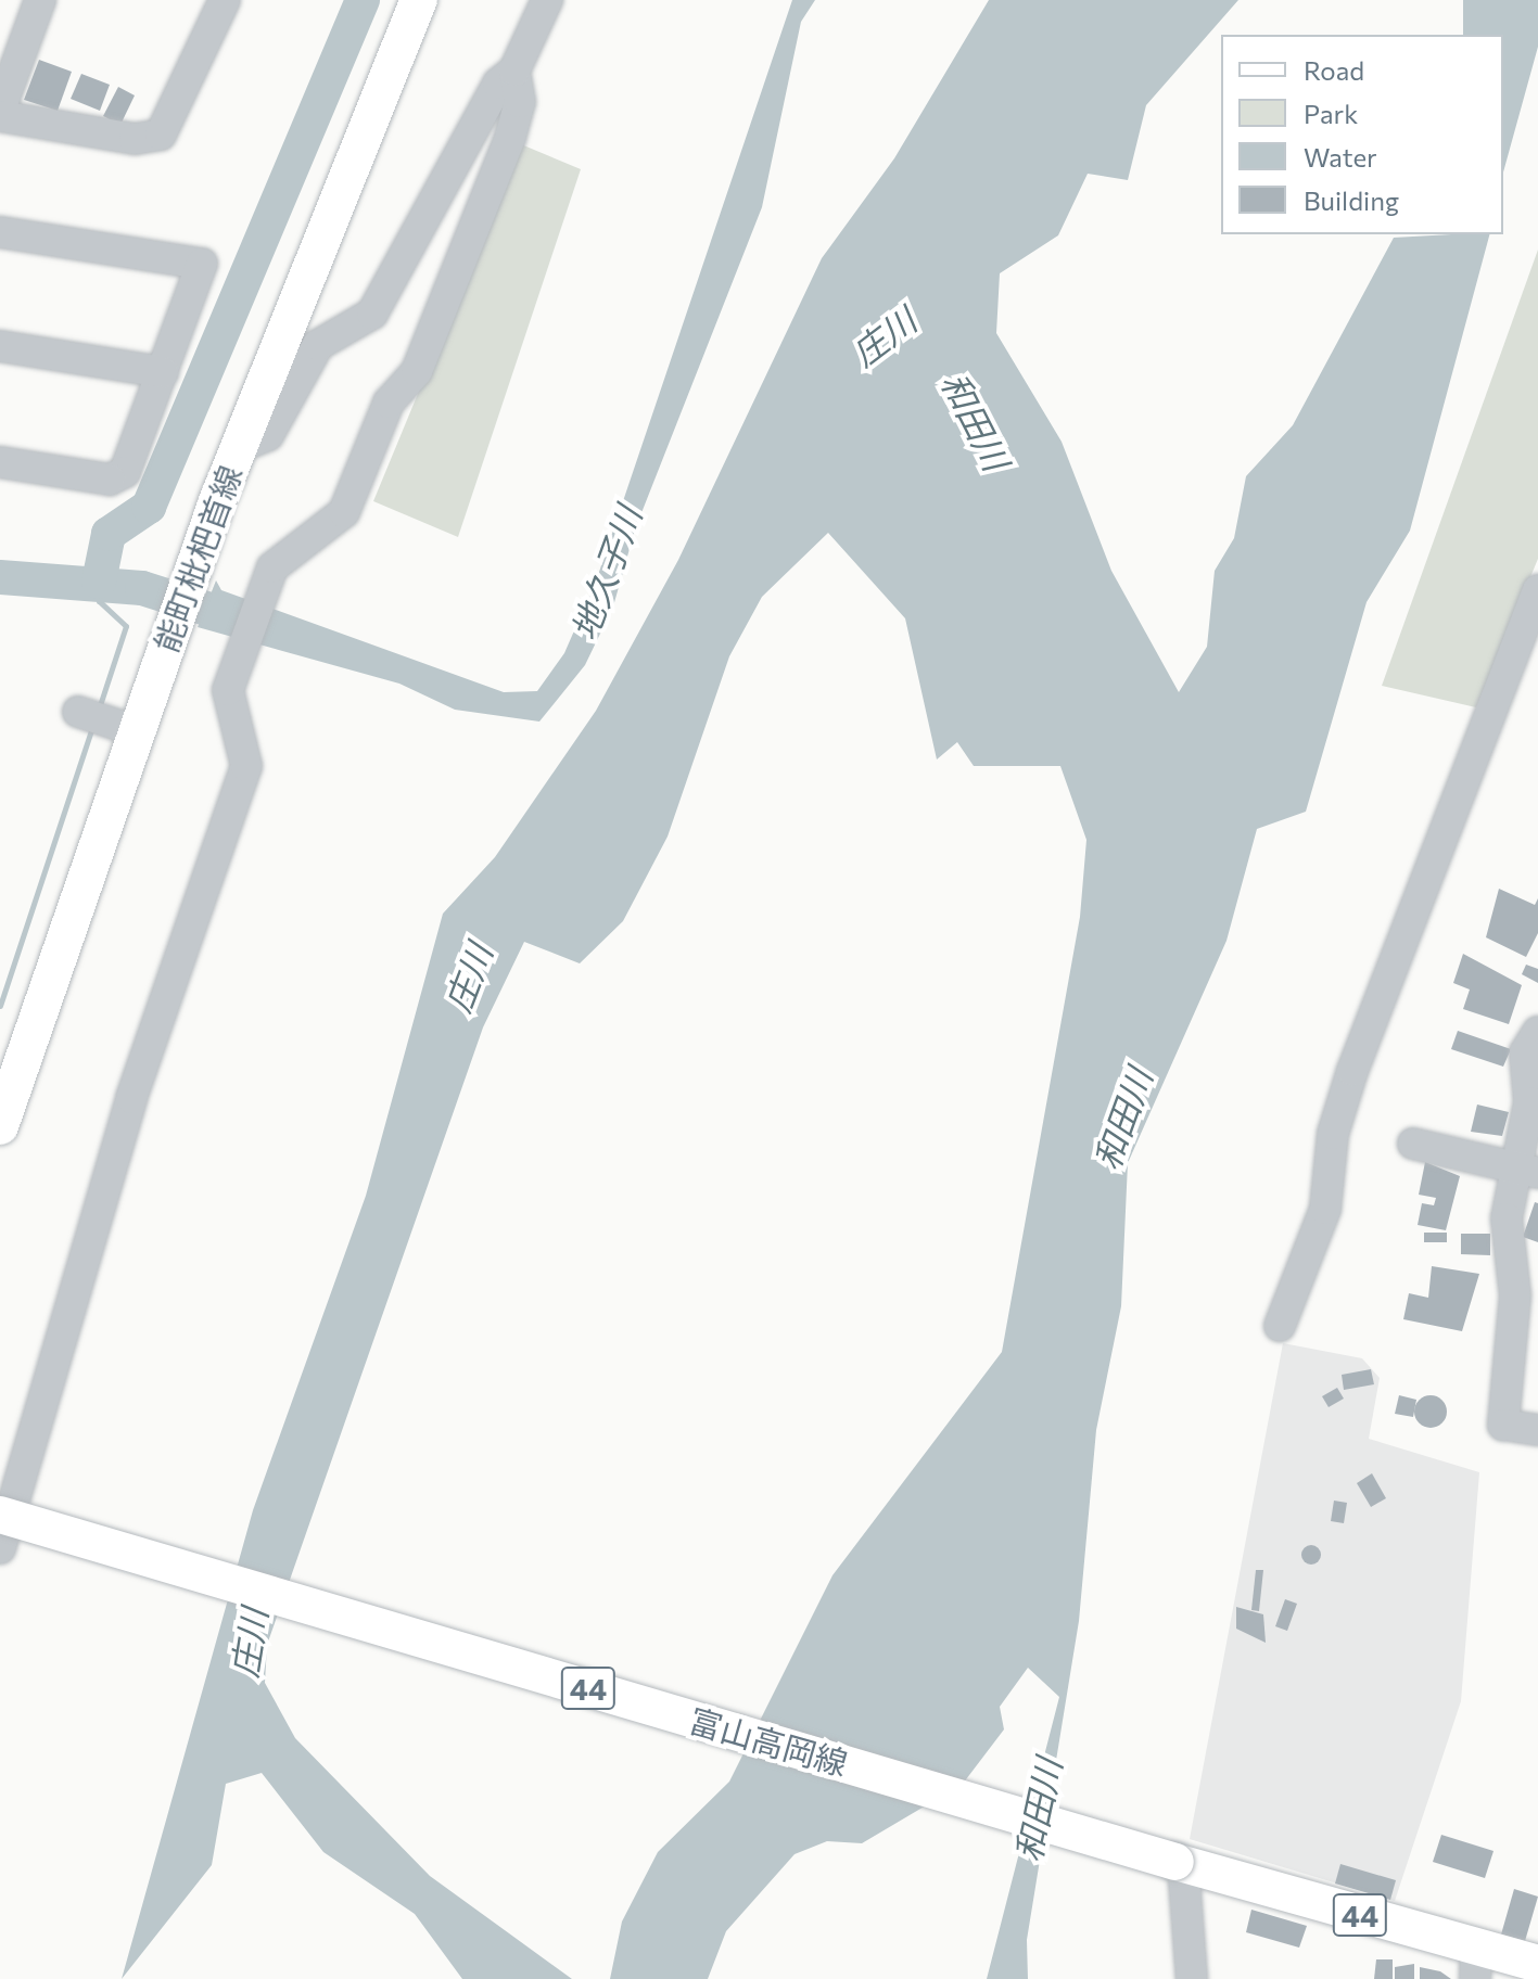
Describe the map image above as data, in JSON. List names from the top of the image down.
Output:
{
  "streets": {
    "main road": ["能町枇杷首線", "44", "富山高岡線"]
  },
  "water": ["庄川", "和田川", "地久子川"],
  "legend": [
    "Road",
    "Park",
    "Water",
    "Building"
  ]
}
